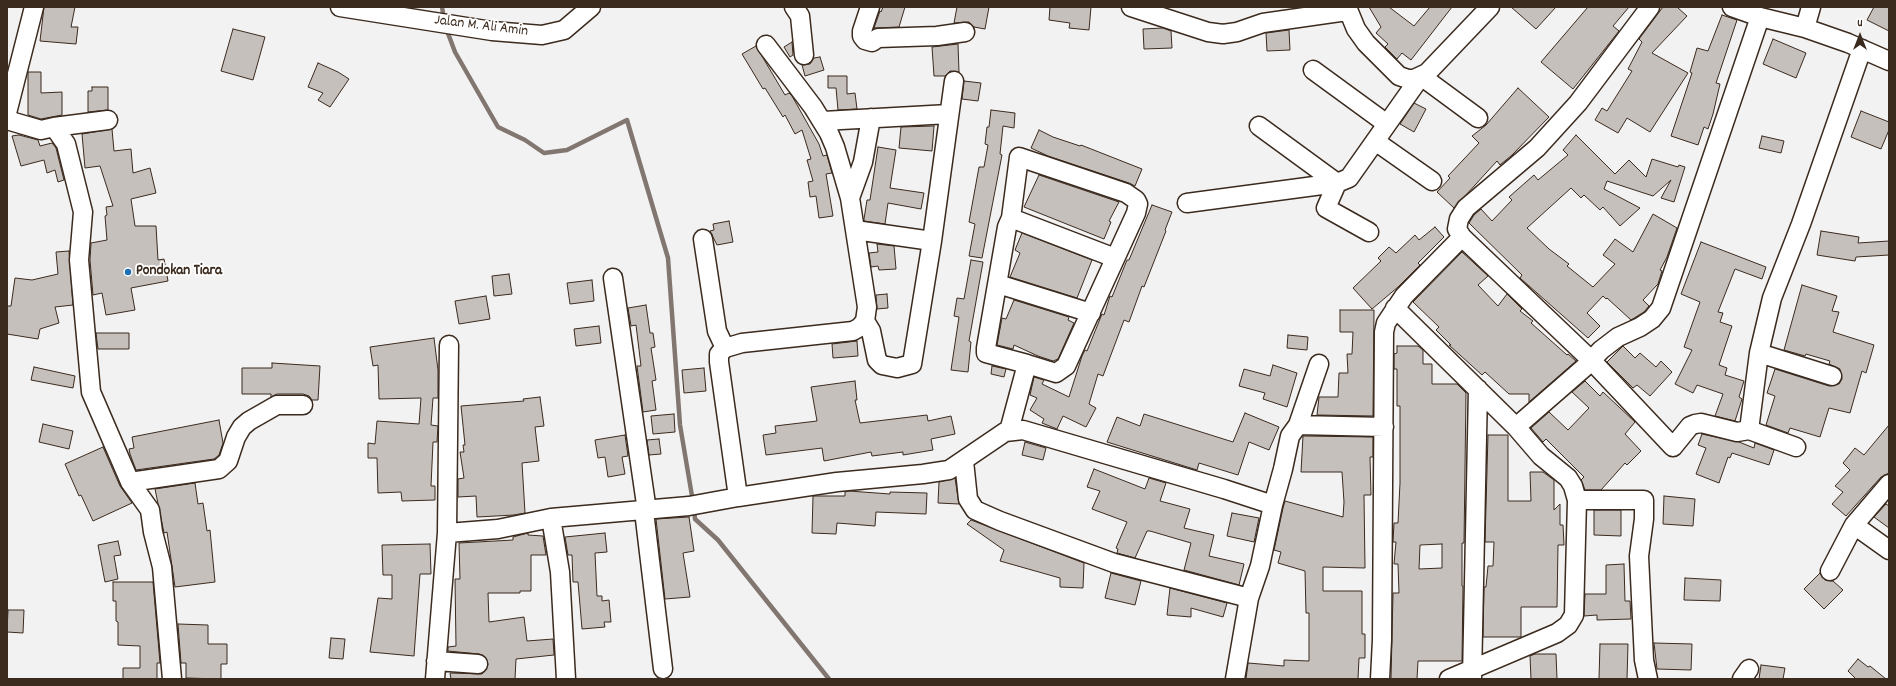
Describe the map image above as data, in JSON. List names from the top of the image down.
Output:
{
  "streets": {
    "street": ["Jalan M. Ali Amin"]
  },
  "places": ["Pondokan Tiara"],
  "north": "top"
}
